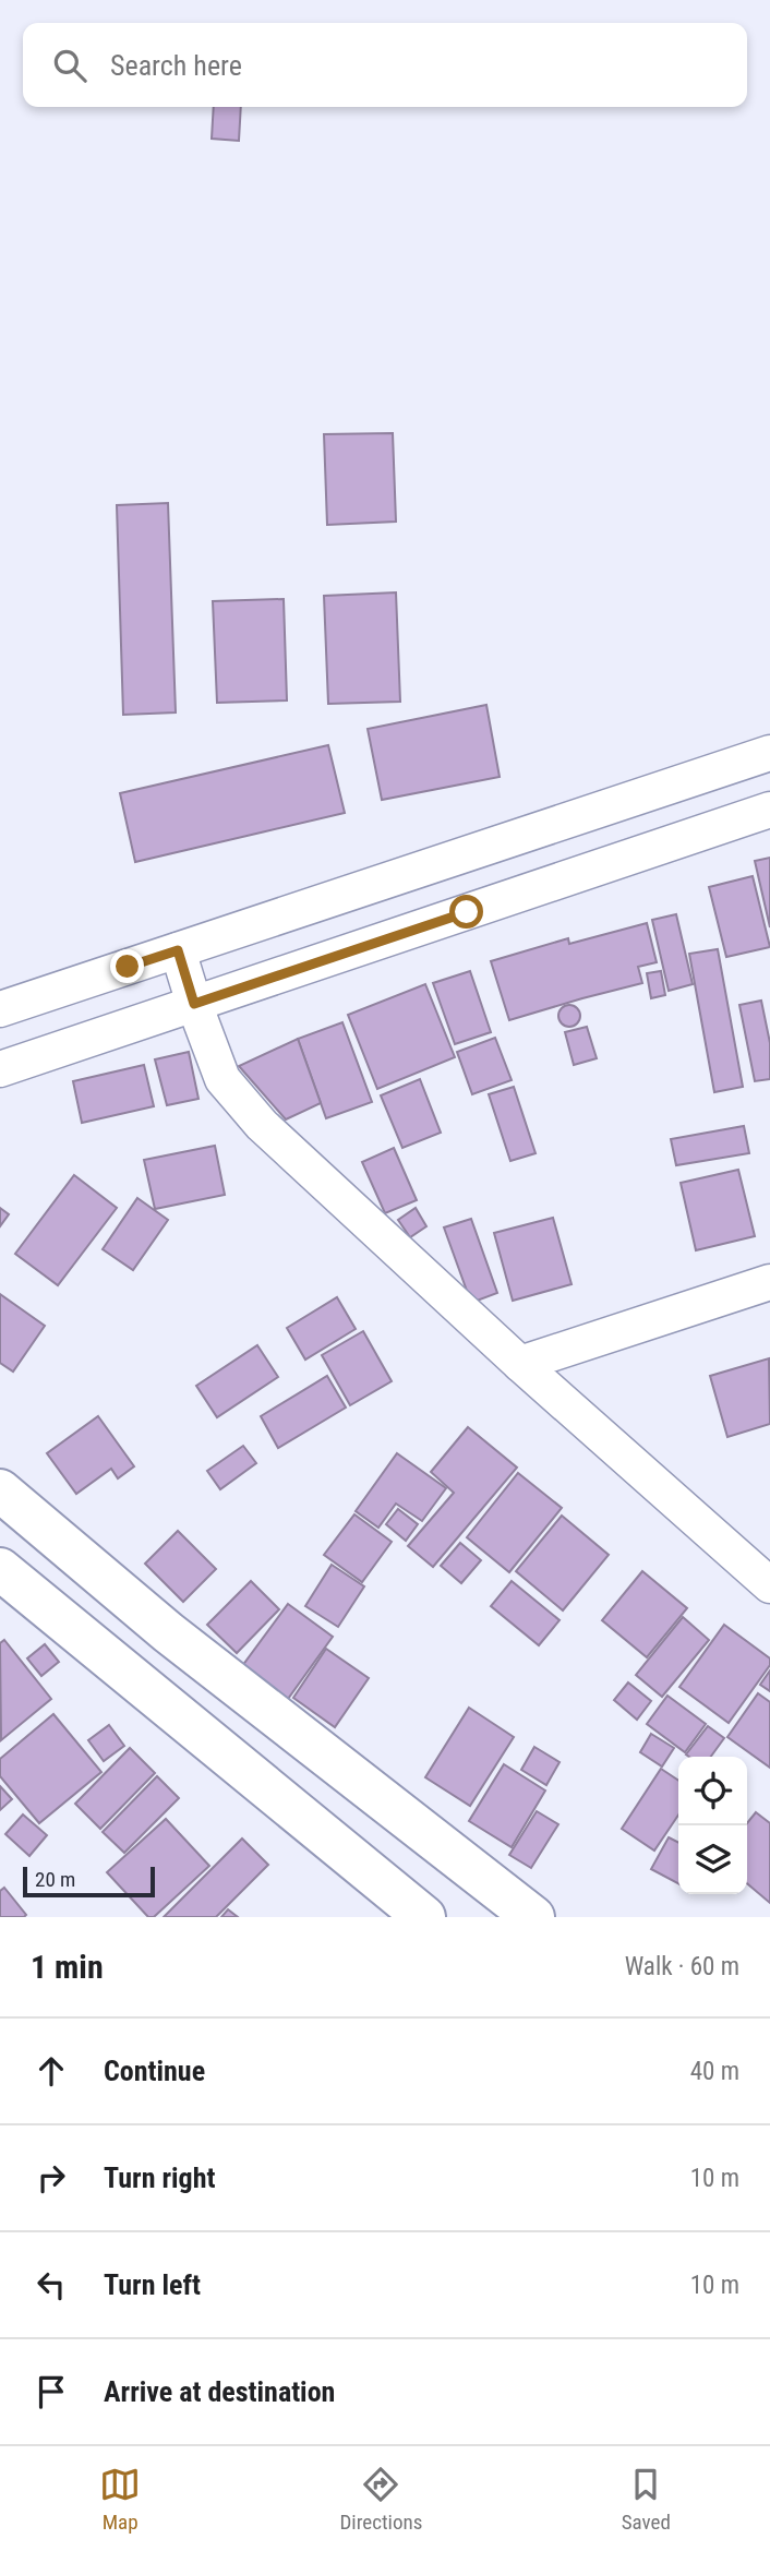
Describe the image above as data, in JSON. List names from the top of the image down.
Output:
{
  "scale_bar": "20 m",
  "page": {
    "search": "Search here",
    "scale": "20 m",
    "heading": ["1 min", "Walk · 60 m"],
    "list": [
      ["Continue", "40 m"],
      ["Turn right", "10 m"],
      ["Turn left", "10 m"],
      "Arrive at destination"
    ],
    "nav": ["Map", "Directions", "Saved"]
  }
}
